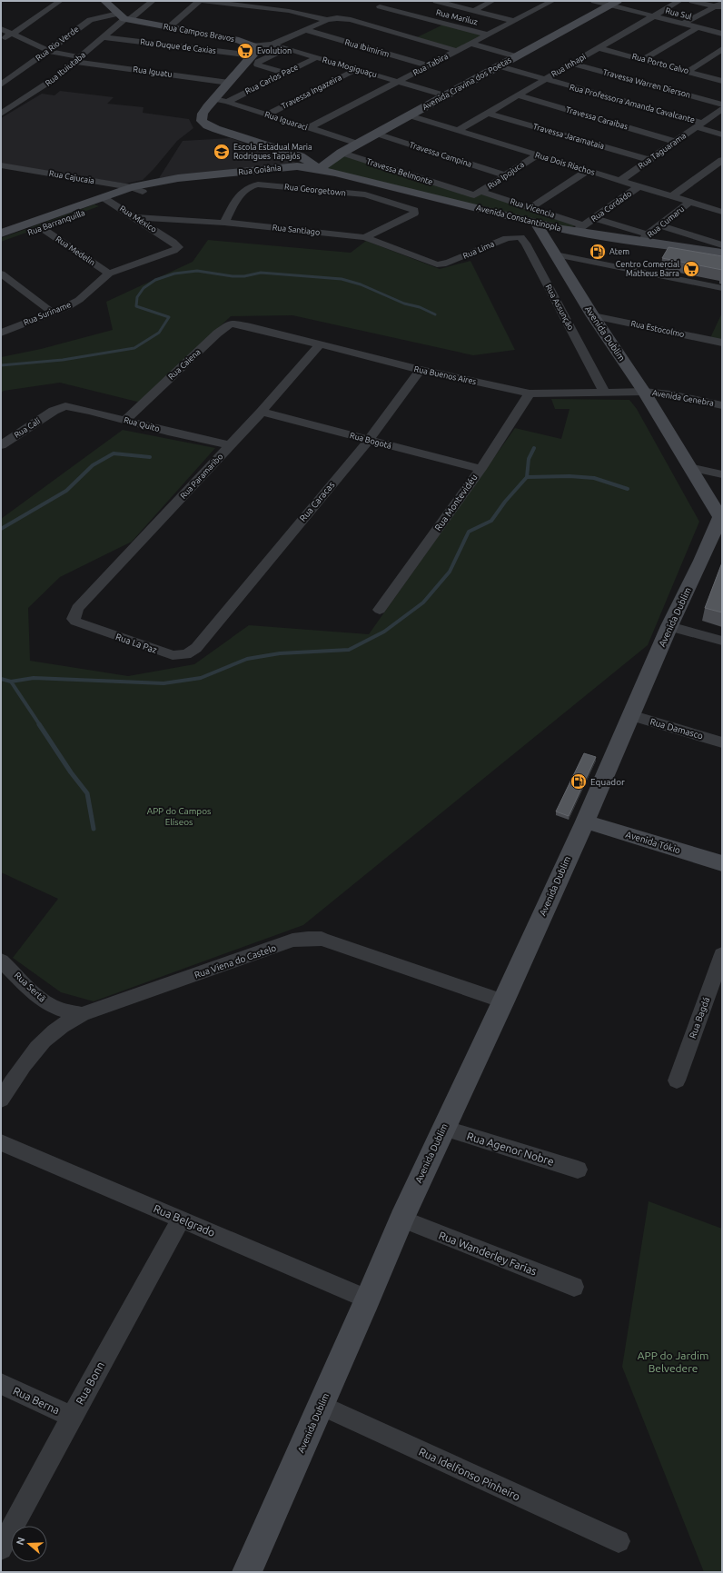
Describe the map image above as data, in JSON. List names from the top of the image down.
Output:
{
  "streets": {
    "street": [
      "Rua Sul",
      "Rua Mariluz",
      "Rua Campos Bravos",
      "Rua Rio Verde",
      "Rua Duque de Caxias",
      "Rua Ibimirim",
      "Rua Porto Calvo",
      "Rua Tabira",
      "Rua Inhapi",
      "Rua Mogiguaçu",
      "Rua Ituiutaba",
      "Rua Iguatu",
      "Rua Carlos Pace",
      "Avenida Cravina dos Poetas",
      "Travessa Warren Dierson",
      "Travessa Ingazeira",
      "Rua Professora Amanda Cavalcante",
      "Travessa Caraibas",
      "Rua Iguaraci",
      "Travessa Jaramataia",
      "Rua Taguarama",
      "Travessa Campina",
      "Rua Dois Riachos",
      "Rua Goiânia",
      "Travessa Belmonte",
      "Rua Ipojuca",
      "Rua Cajucaia",
      "Rua Georgetown",
      "Rua Cordado",
      "Rua Vicencia",
      "Avenida Constantinopla",
      "Rua México",
      "Rua Cumaru",
      "Rua Barranquilla",
      "Rua Santiago",
      "Rua Lima",
      "Rua Medelin",
      "Rua Assunção",
      "Rua Suriname",
      "Rua Estocolmo",
      "Avenida Dublim",
      "Rua Caiena",
      "Rua Buenos Aires",
      "Avenida Genebra",
      "Rua Quito",
      "Rua Cali",
      "Rua Bogotá",
      "Rua Paramaribo",
      "Rua Caracas",
      "Rua Montevidéu",
      "Rua La Paz",
      "Rua Damasco",
      "Avenida Tókio",
      "Rua Viena do Castelo",
      "Rua Sertã",
      "Rua Bagdá",
      "Rua Agenor Nobre",
      "Rua Belgrado",
      "Rua Wanderley Farias",
      "Rua Bonn",
      "Rua Berna",
      "Rua Idelfonso Pinheiro"
    ]
  },
  "crossings": [
    ["Rua Sul", "Rua Inhapi"],
    ["Rua Sul", "Avenida Cravina dos Poetas"],
    ["Rua Mariluz", "Rua Tabira"],
    ["Rua Campos Bravos", "Rua Rio Verde"],
    ["Rua Campos Bravos", "Rua Duque de Caxias"],
    ["Rua Campos Bravos", "Rua Mogiguaçu"],
    ["Rua Campos Bravos", "Rua Ituiutaba"],
    ["Rua Rio Verde", "Rua Ituiutaba"],
    ["Rua Rio Verde", "Rua Iguatu"],
    ["Rua Duque de Caxias", "Rua Mogiguaçu"],
    ["Rua Duque de Caxias", "Rua Ituiutaba"],
    ["Rua Ibimirim", "Rua Tabira"],
    ["Rua Porto Calvo", "Rua Inhapi"],
    ["Rua Tabira", "Rua Mogiguaçu"],
    ["Rua Tabira", "Rua Iguaraci"],
    ["Rua Inhapi", "Travessa Warren Dierson"],
    ["Rua Inhapi", "Rua Professora Amanda Cavalcante"],
    ["Rua Inhapi", "Travessa Caraibas"],
    ["Rua Inhapi", "Travessa Jaramataia"],
    ["Rua Inhapi", "Rua Dois Riachos"],
    ["Rua Mogiguaçu", "Rua Carlos Pace"],
    ["Rua Mogiguaçu", "Avenida Cravina dos Poetas"],
    ["Rua Mogiguaçu", "Travessa Ingazeira"],
    ["Rua Ituiutaba", "Rua Iguatu"],
    ["Rua Carlos Pace", "Rua Iguaraci"],
    ["Avenida Cravina dos Poetas", "Rua Professora Amanda Cavalcante"],
    ["Avenida Cravina dos Poetas", "Rua Iguaraci"],
    ["Avenida Cravina dos Poetas", "Travessa Campina"],
    ["Avenida Cravina dos Poetas", "Rua Dois Riachos"],
    ["Avenida Cravina dos Poetas", "Rua Goiânia"],
    ["Avenida Cravina dos Poetas", "Travessa Belmonte"],
    ["Avenida Cravina dos Poetas", "Avenida Constantinopla"],
    ["Travessa Warren Dierson", "Rua Taguarama"],
    ["Travessa Ingazeira", "Rua Iguaraci"],
    ["Rua Professora Amanda Cavalcante", "Rua Taguarama"],
    ["Travessa Caraibas", "Rua Taguarama"],
    ["Travessa Jaramataia", "Rua Taguarama"],
    ["Rua Taguarama", "Rua Dois Riachos"],
    ["Travessa Campina", "Rua Ipojuca"],
    ["Rua Dois Riachos", "Rua Ipojuca"],
    ["Rua Dois Riachos", "Rua Cordado"],
    ["Rua Dois Riachos", "Rua Cumaru"],
    ["Rua Goiânia", "Rua Cajucaia"],
    ["Rua Goiânia", "Avenida Constantinopla"],
    ["Rua Goiânia", "Rua México"],
    ["Rua Goiânia", "Rua Barranquilla"],
    ["Travessa Belmonte", "Rua Ipojuca"],
    ["Travessa Belmonte", "Rua Vicencia"],
    ["Rua Ipojuca", "Rua Vicencia"],
    ["Rua Ipojuca", "Avenida Constantinopla"],
    ["Rua Georgetown", "Rua Santiago"],
    ["Rua Cordado", "Rua Vicencia"],
    ["Rua Cordado", "Avenida Constantinopla"],
    ["Rua Vicencia", "Avenida Constantinopla"],
    ["Avenida Constantinopla", "Rua Cumaru"],
    ["Avenida Constantinopla", "Avenida Dublim"],
    ["Rua México", "Rua Barranquilla"],
    ["Rua México", "Rua Santiago"],
    ["Rua México", "Rua Suriname"],
    ["Rua Barranquilla", "Rua Medelin"],
    ["Rua Santiago", "Rua Lima"],
    ["Rua Lima", "Rua Assunção"],
    ["Rua Medelin", "Rua Suriname"],
    ["Rua Assunção", "Rua Buenos Aires"],
    ["Rua Estocolmo", "Avenida Dublim"],
    ["Avenida Dublim", "Rua Buenos Aires"],
    ["Avenida Dublim", "Avenida Genebra"],
    ["Avenida Dublim", "Rua Damasco"],
    ["Avenida Dublim", "Avenida Tókio"],
    ["Avenida Dublim", "Rua Viena do Castelo"],
    ["Avenida Dublim", "Rua Agenor Nobre"],
    ["Avenida Dublim", "Rua Belgrado"],
    ["Avenida Dublim", "Rua Wanderley Farias"],
    ["Avenida Dublim", "Rua Idelfonso Pinheiro"],
    ["Rua Caiena", "Rua Buenos Aires"],
    ["Rua Caiena", "Rua Quito"],
    ["Rua Buenos Aires", "Avenida Genebra"],
    ["Rua Buenos Aires", "Rua Paramaribo"],
    ["Rua Buenos Aires", "Rua Caracas"],
    ["Rua Buenos Aires", "Rua Montevidéu"],
    ["Rua Quito", "Rua Cali"],
    ["Rua Quito", "Rua Paramaribo"],
    ["Rua Bogotá", "Rua Paramaribo"],
    ["Rua Bogotá", "Rua Caracas"],
    ["Rua Bogotá", "Rua Montevidéu"],
    ["Rua Paramaribo", "Rua La Paz"],
    ["Rua Caracas", "Rua La Paz"],
    ["Rua Viena do Castelo", "Rua Sertã"],
    ["Rua Belgrado", "Rua Bonn"],
    ["Rua Bonn", "Rua Berna"]
  ],
  "parks": ["APP do Campos Elíseos", "APP do Jardim Belvedere"],
  "places": {
    "supermarket": ["Evolution", "Centro Comercial Matheus Barra"],
    "school or university": ["Escola Estadual Maria Rodrigues Tapajós"],
    "fuel station": ["Atem", "Equador"]
  },
  "north": "left"
}
